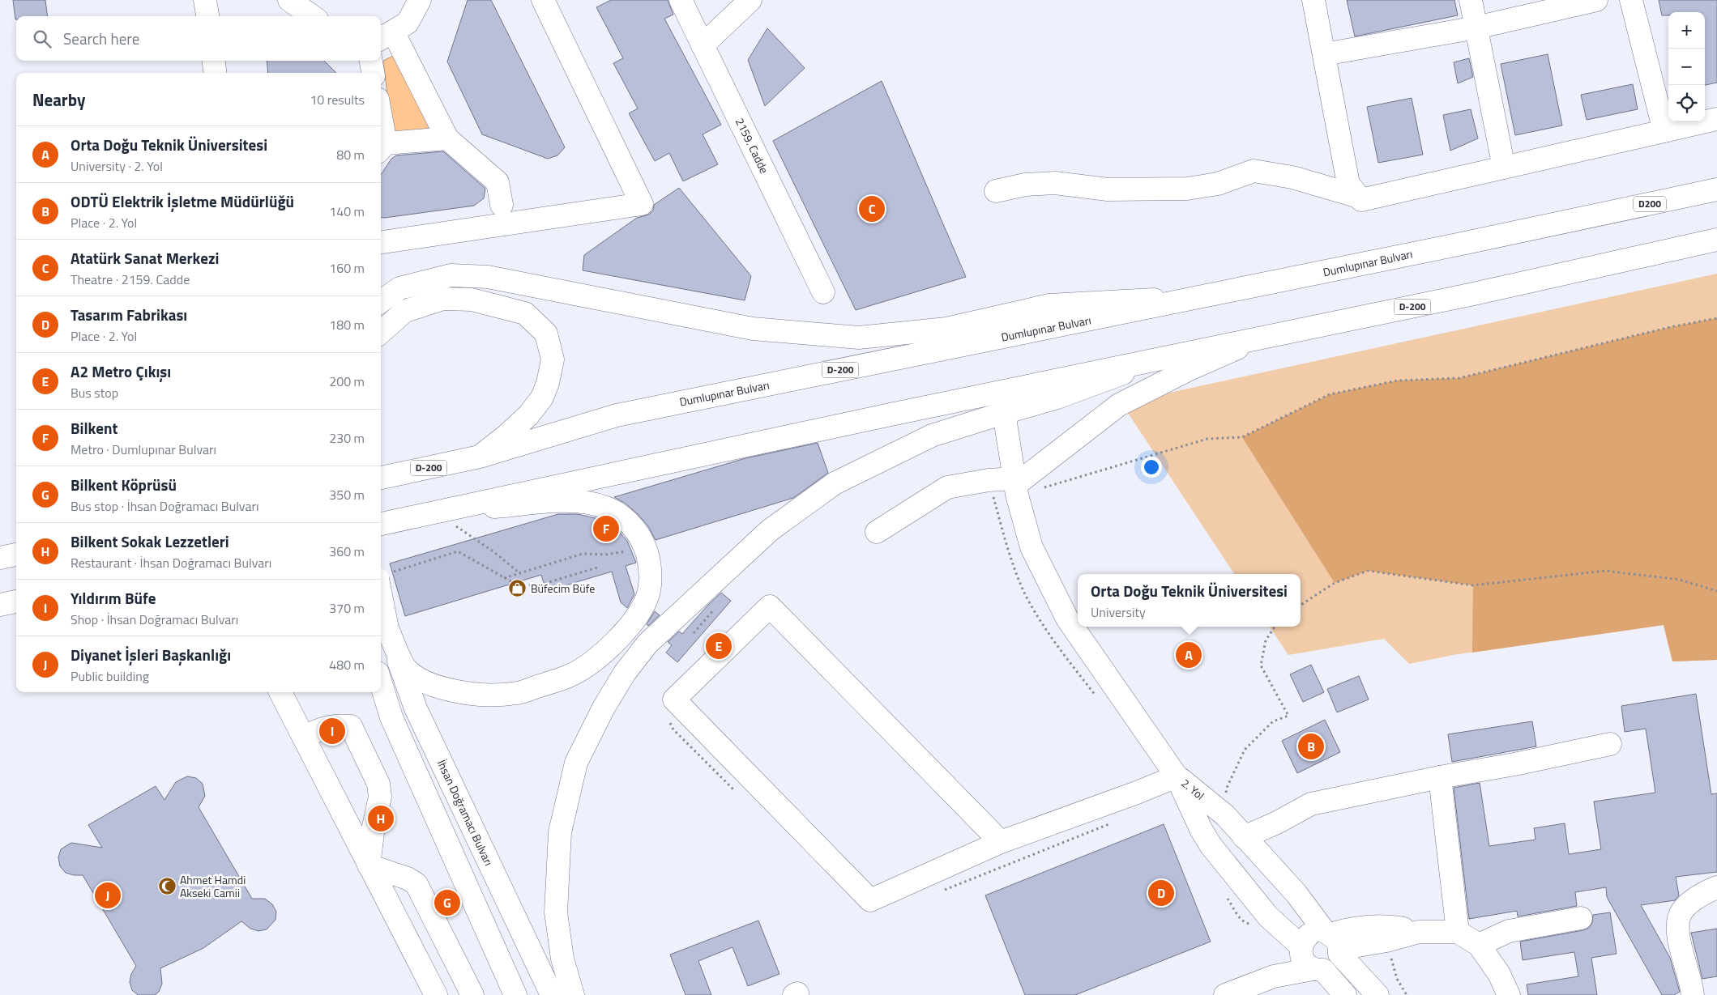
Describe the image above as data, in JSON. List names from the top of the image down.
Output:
{
  "streets": {
    "main road": [
      "2159. Cadde",
      "D200",
      "Dumlupınar Bulvarı",
      "D-200",
      "2. Yol",
      "İhsan Doğramacı Bulvarı"
    ]
  },
  "places": {
    "shop": ["Büfecim Büfe"],
    "mosque": ["Ahmet Hamdi Akseki Camii"]
  },
  "page": {
    "map_buttons": ["+", "−"],
    "search": "Search here",
    "heading": ["Nearby", "10 results"],
    "list": [
      {
        "mark": "A",
        "name": "Orta Doğu Teknik Üniversitesi",
        "note": "University · 2. Yol",
        "value": "80 m"
      },
      {
        "mark": "B",
        "name": "ODTÜ Elektrik İşletme Müdürlüğü",
        "note": "Place · 2. Yol",
        "value": "140 m"
      },
      {
        "mark": "C",
        "name": "Atatürk Sanat Merkezi",
        "note": "Theatre · 2159. Cadde",
        "value": "160 m"
      },
      {
        "mark": "D",
        "name": "Tasarım Fabrikası",
        "note": "Place · 2. Yol",
        "value": "180 m"
      },
      {
        "mark": "E",
        "name": "A2 Metro Çıkışı",
        "note": "Bus stop",
        "value": "200 m"
      },
      {
        "mark": "F",
        "name": "Bilkent",
        "note": "Metro · Dumlupınar Bulvarı",
        "value": "230 m"
      },
      {
        "mark": "G",
        "name": "Bilkent Köprüsü",
        "note": "Bus stop · İhsan Doğramacı Bulvarı",
        "value": "350 m"
      },
      {
        "mark": "H",
        "name": "Bilkent Sokak Lezzetleri",
        "note": "Restaurant · İhsan Doğramacı Bulvarı",
        "value": "360 m"
      },
      {
        "mark": "I",
        "name": "Yıldırım Büfe",
        "note": "Shop · İhsan Doğramacı Bulvarı",
        "value": "370 m"
      },
      {
        "mark": "J",
        "name": "Diyanet İşleri Başkanlığı",
        "note": "Public building",
        "value": "480 m"
      }
    ],
    "pins": [
      "C",
      "F",
      "E",
      "A",
      "I",
      "B",
      "H",
      "D",
      "J",
      "G"
    ],
    "popup": ["Orta Doğu Teknik Üniversitesi", "University"]
  }
}
